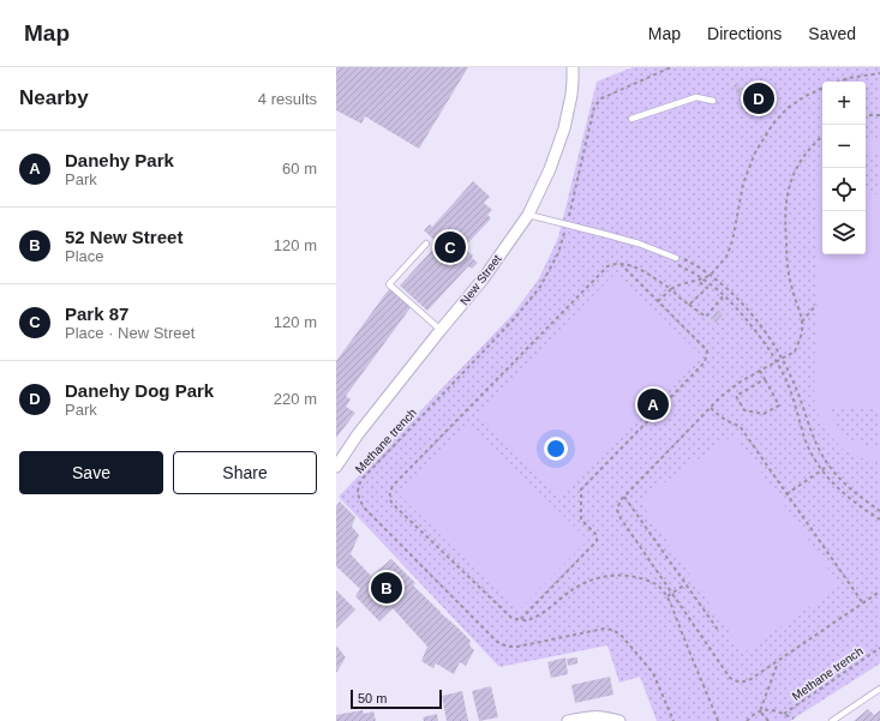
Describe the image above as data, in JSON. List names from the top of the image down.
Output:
{
  "streets": {
    "street": ["New Street"],
    "path": ["Methane trench"]
  },
  "scale_bar": "50 m",
  "page": {
    "header": "Map",
    "nav": ["Map", "Directions", "Saved"],
    "heading": ["Nearby", "4 results"],
    "pins": [
      "D",
      "C",
      "A",
      "B"
    ],
    "map_buttons": ["+", "−"],
    "list": [
      {
        "mark": "A",
        "name": "Danehy Park",
        "note": "Park",
        "value": "60 m"
      },
      {
        "mark": "B",
        "name": "52 New Street",
        "note": "Place",
        "value": "120 m"
      },
      {
        "mark": "C",
        "name": "Park 87",
        "note": "Place · New Street",
        "value": "120 m"
      },
      {
        "mark": "D",
        "name": "Danehy Dog Park",
        "note": "Park",
        "value": "220 m"
      }
    ],
    "buttons": ["Save", "Share"],
    "scale": "50 m"
  }
}
